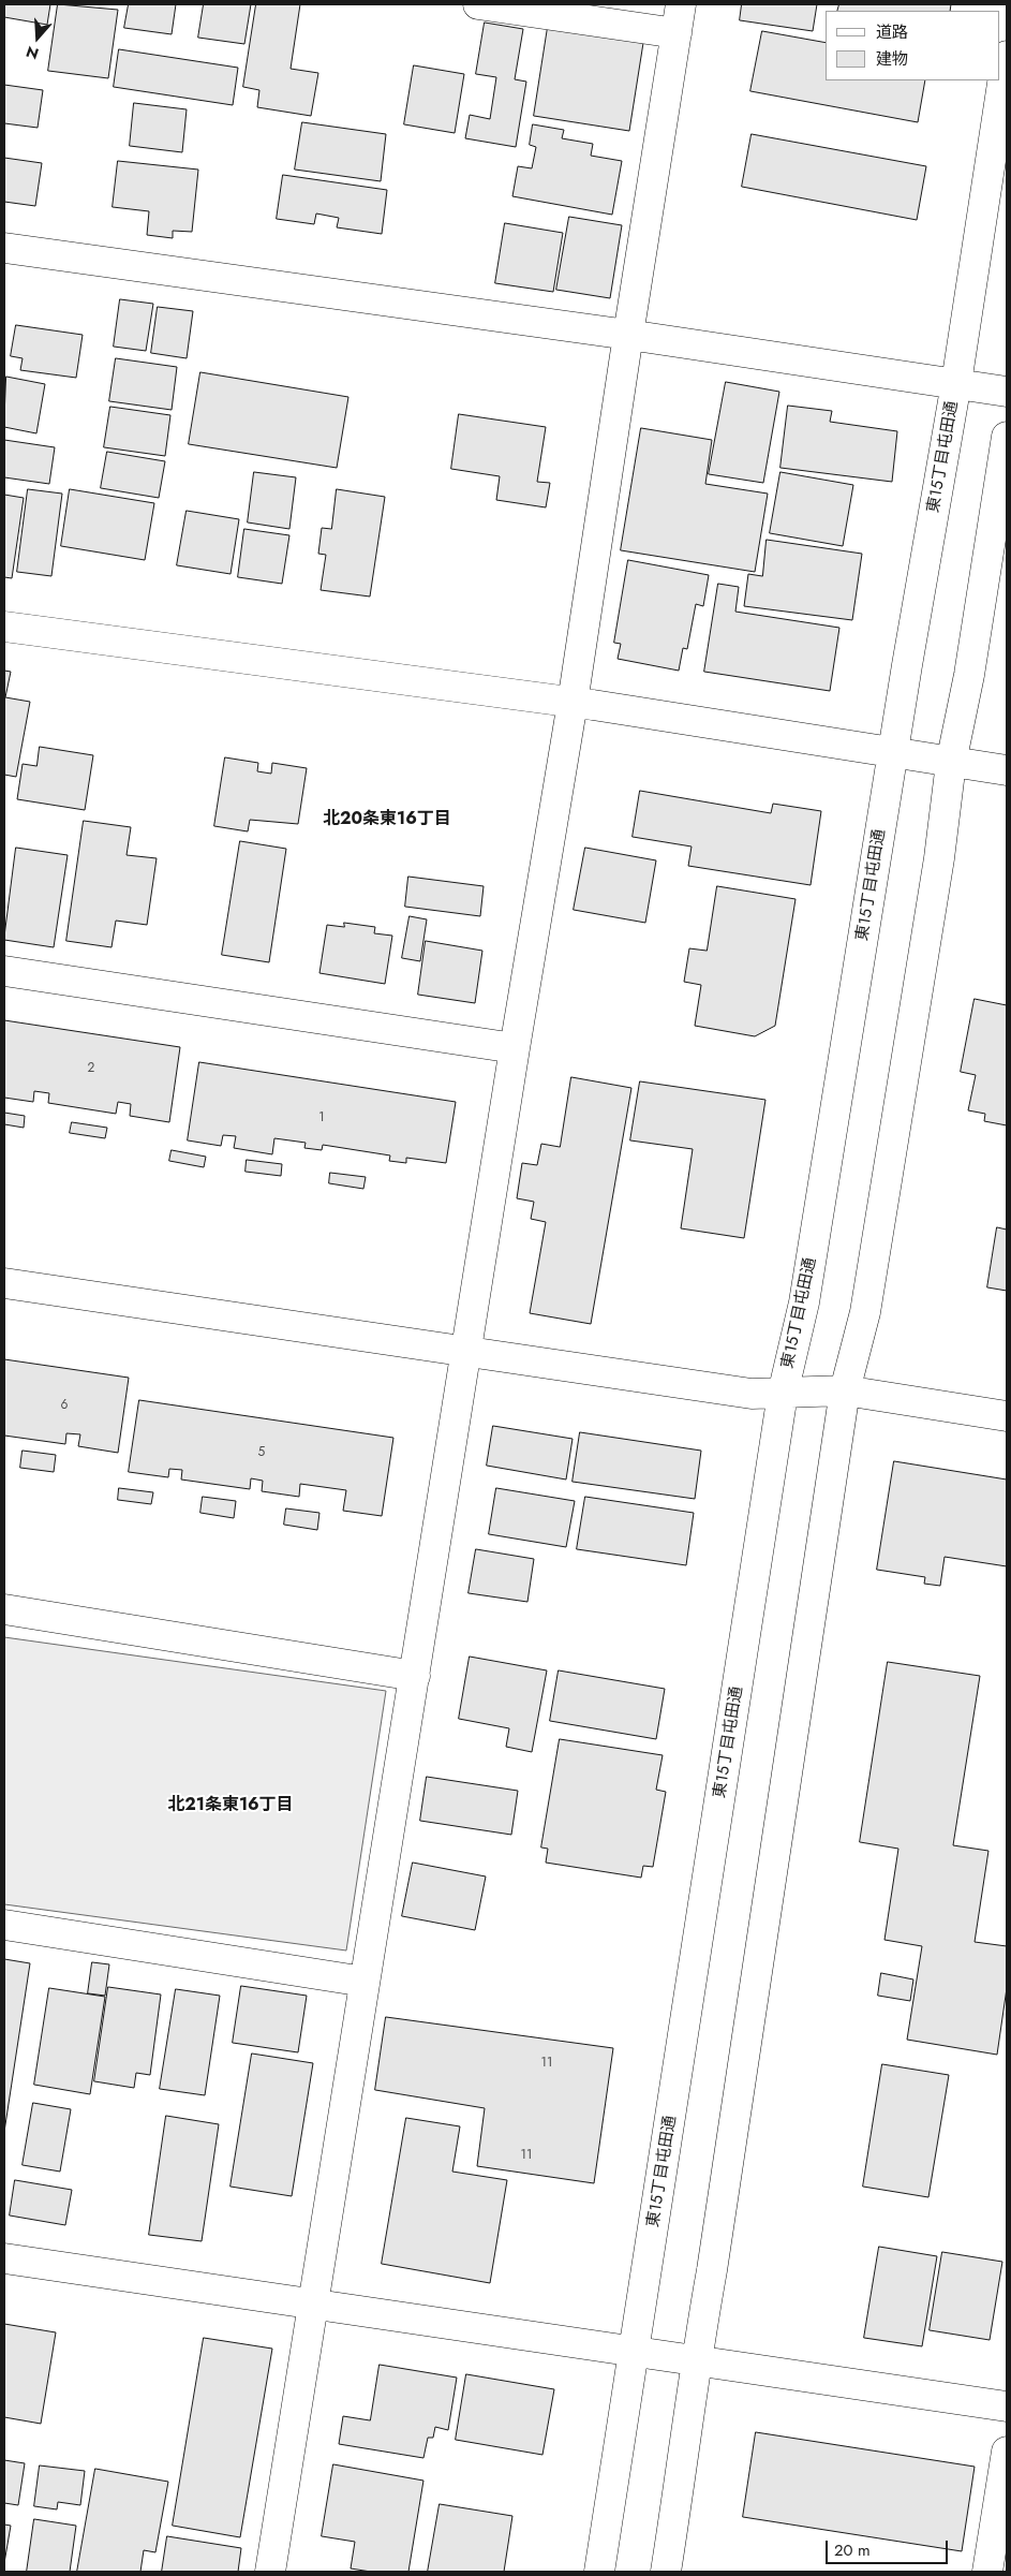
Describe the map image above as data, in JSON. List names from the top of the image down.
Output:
{
  "streets": {
    "street": ["東15丁目屯田通"]
  },
  "districts": ["北20条東16丁目", "北21条東16丁目"],
  "house_numbers": [
    "2",
    "1",
    "6",
    "5",
    "11",
    "11"
  ],
  "legend": ["道路", "建物"],
  "scale_bar": "20 m",
  "north": "bottom"
}
